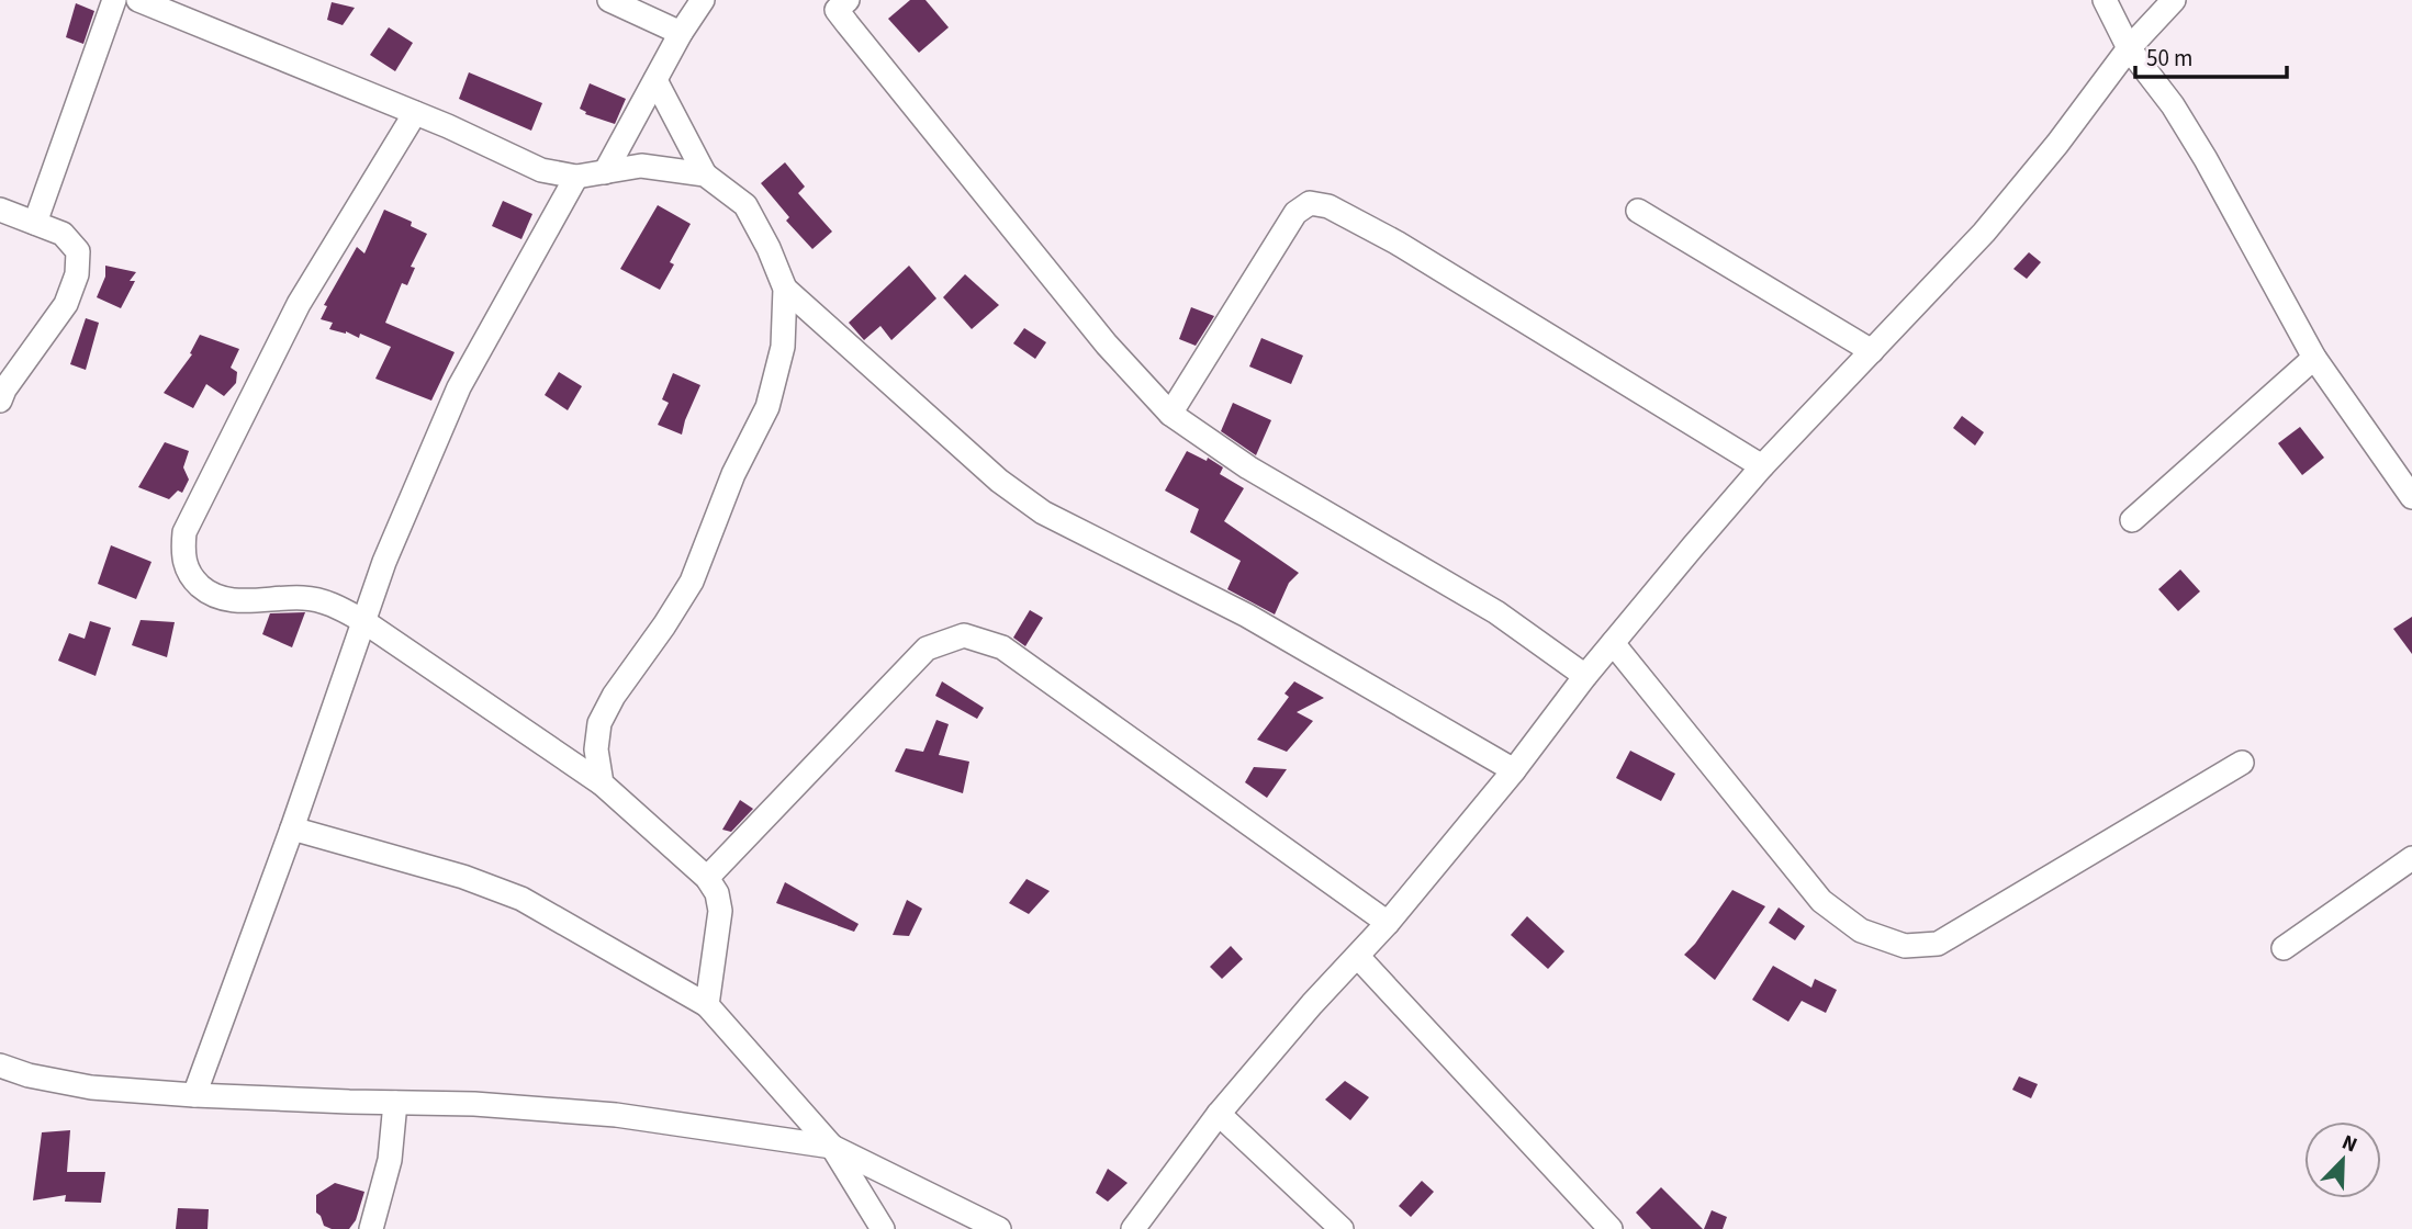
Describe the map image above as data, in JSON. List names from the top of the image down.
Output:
{
  "scale_bar": "50 m",
  "north": "top right"
}
